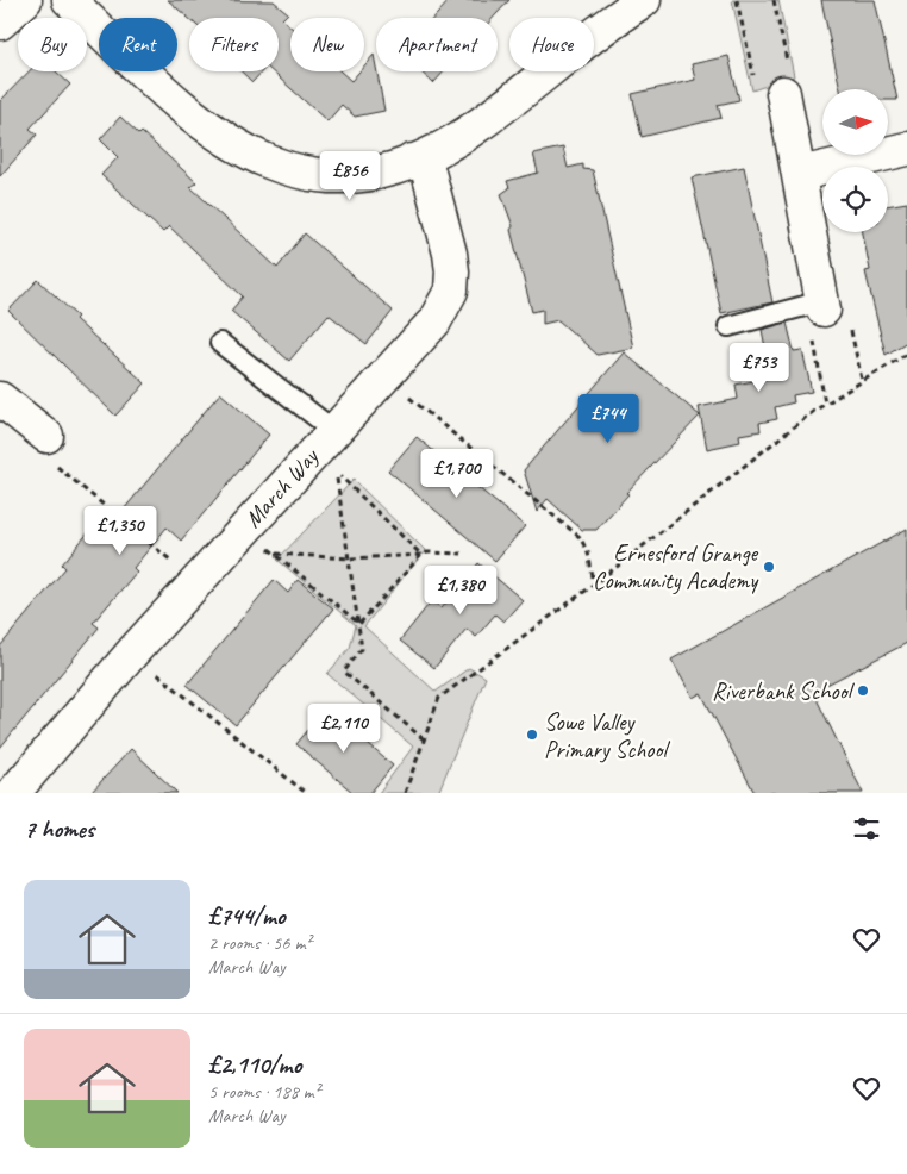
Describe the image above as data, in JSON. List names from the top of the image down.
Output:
{
  "streets": {
    "street": ["March Way"]
  },
  "places": ["Ernesford Grange Community Academy", "Riverbank School", "Sowe Valley Primary School"],
  "north": "right",
  "page": {
    "chip": [
      "Buy",
      "Rent",
      "Filters",
      "New",
      "Apartment",
      "House"
    ],
    "price": [
      "£856",
      "£753",
      "£744",
      "£1,700",
      "£1,350",
      "£1,380",
      "£2,110"
    ],
    "heading": "7 homes",
    "list": [
      {
        "name": "£744/mo",
        "note": "2 rooms · 56 m² · March Way"
      },
      {
        "name": "£2,110/mo",
        "note": "5 rooms · 188 m² · March Way"
      }
    ]
  }
}
